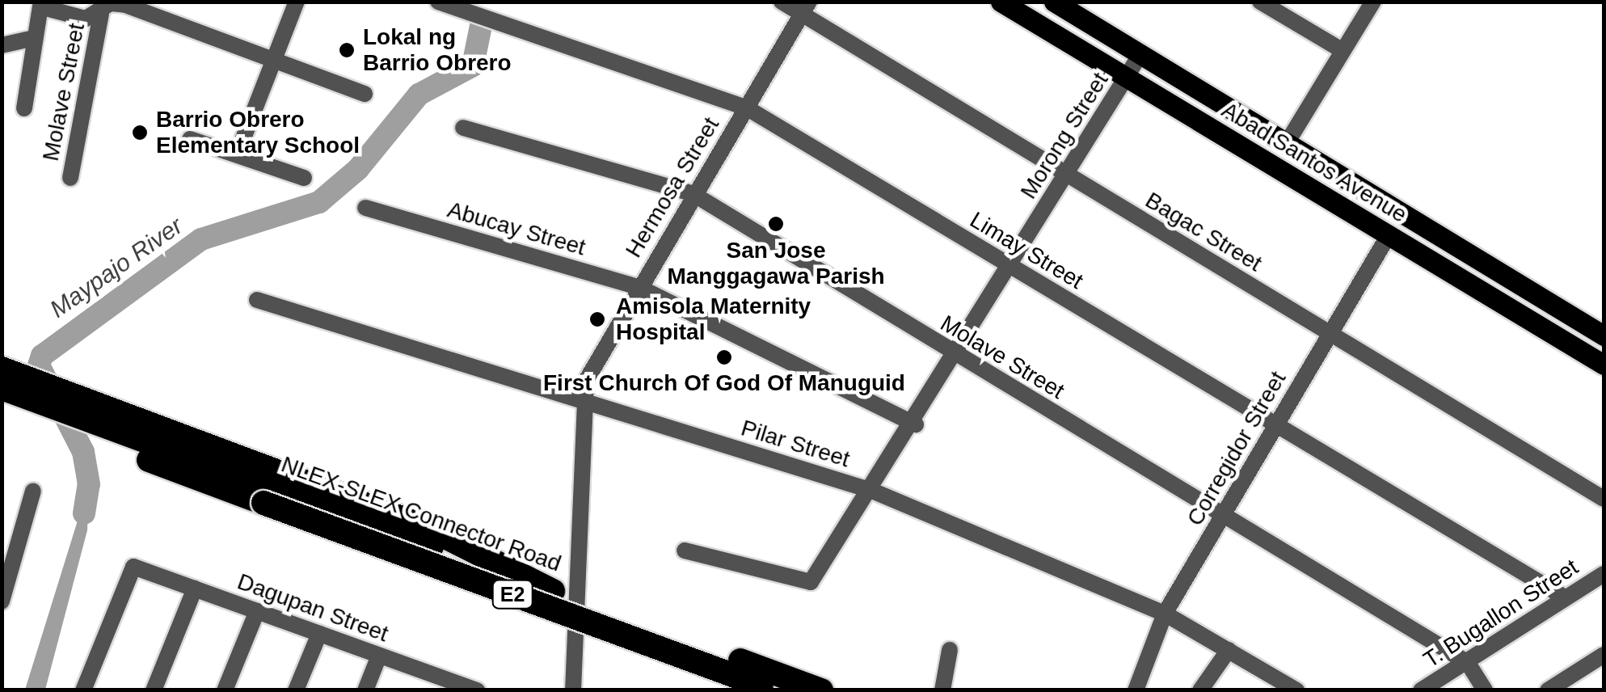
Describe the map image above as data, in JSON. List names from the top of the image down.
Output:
{
  "streets": {
    "highway": ["NLEX-SLEX Connector Road", "E2"],
    "main road": ["Abad Santos Avenue"],
    "street": [
      "Molave Street",
      "Morong Street",
      "Hermosa Street",
      "Abucay Street",
      "Bagac Street",
      "Limay Street",
      "Pilar Street",
      "Corregidor Street",
      "Dagupan Street",
      "T. Bugallon Street"
    ]
  },
  "crossings": [
    ["Molave Street", "Morong Street"],
    ["Molave Street", "Hermosa Street"],
    ["Molave Street", "Corregidor Street"],
    ["Molave Street", "T. Bugallon Street"],
    ["Morong Street", "Abad Santos Avenue"],
    ["Morong Street", "Abucay Street"],
    ["Morong Street", "Bagac Street"],
    ["Morong Street", "Limay Street"],
    ["Morong Street", "Pilar Street"],
    ["Abad Santos Avenue", "Corregidor Street"],
    ["Hermosa Street", "Abucay Street"],
    ["Hermosa Street", "Bagac Street"],
    ["Hermosa Street", "Limay Street"],
    ["Hermosa Street", "Pilar Street"],
    ["Bagac Street", "Corregidor Street"],
    ["Limay Street", "Corregidor Street"],
    ["Limay Street", "T. Bugallon Street"],
    ["Pilar Street", "Corregidor Street"]
  ],
  "water": ["Maypajo River"],
  "places": [
    "Lokal ng Barrio Obrero",
    "Barrio Obrero Elementary School",
    "San Jose Manggagawa Parish",
    "Amisola Maternity Hospital",
    "First Church Of God Of Manuguid"
  ]
}
